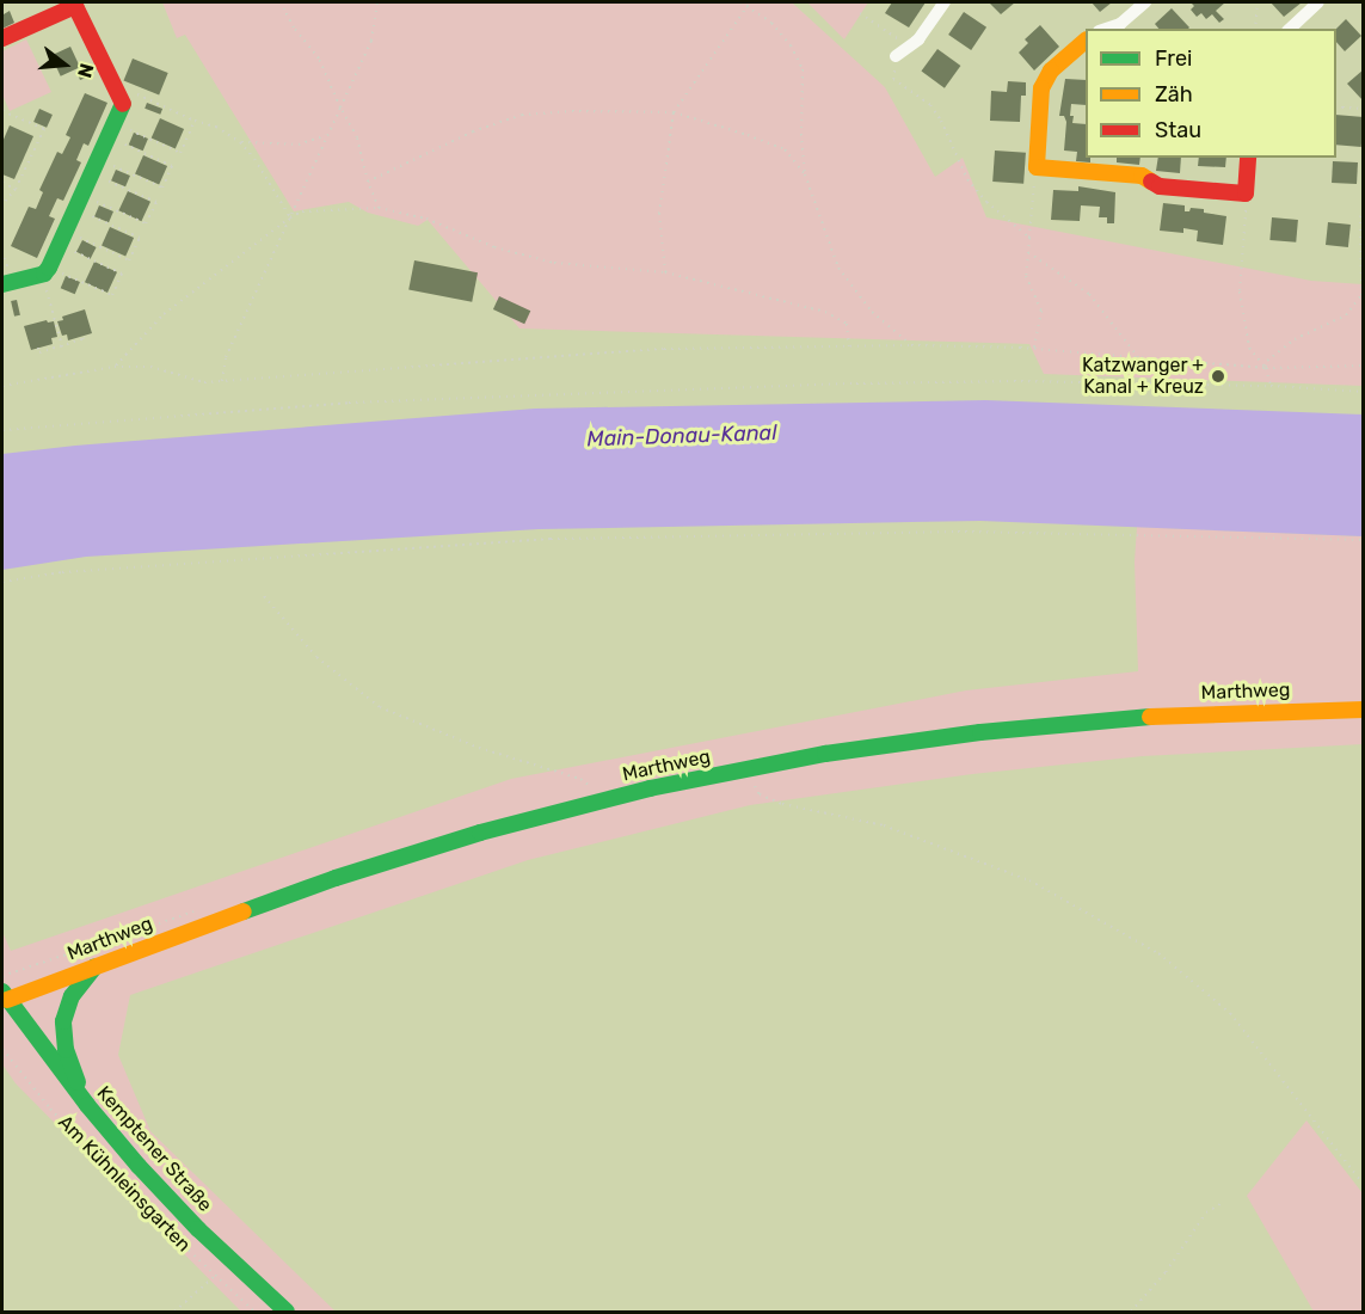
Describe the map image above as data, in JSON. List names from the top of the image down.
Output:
{
  "streets": {
    "main road": ["Marthweg", "Kemptener Straße"],
    "path": ["Am Kühnleinsgarten"]
  },
  "crossings": [
    ["Marthweg", "Kemptener Straße"]
  ],
  "water": ["Main-Donau-Kanal"],
  "places": ["Katzwanger + Kanal + Kreuz"],
  "legend": ["Frei", "Zäh", "Stau"],
  "north": "right"
}
